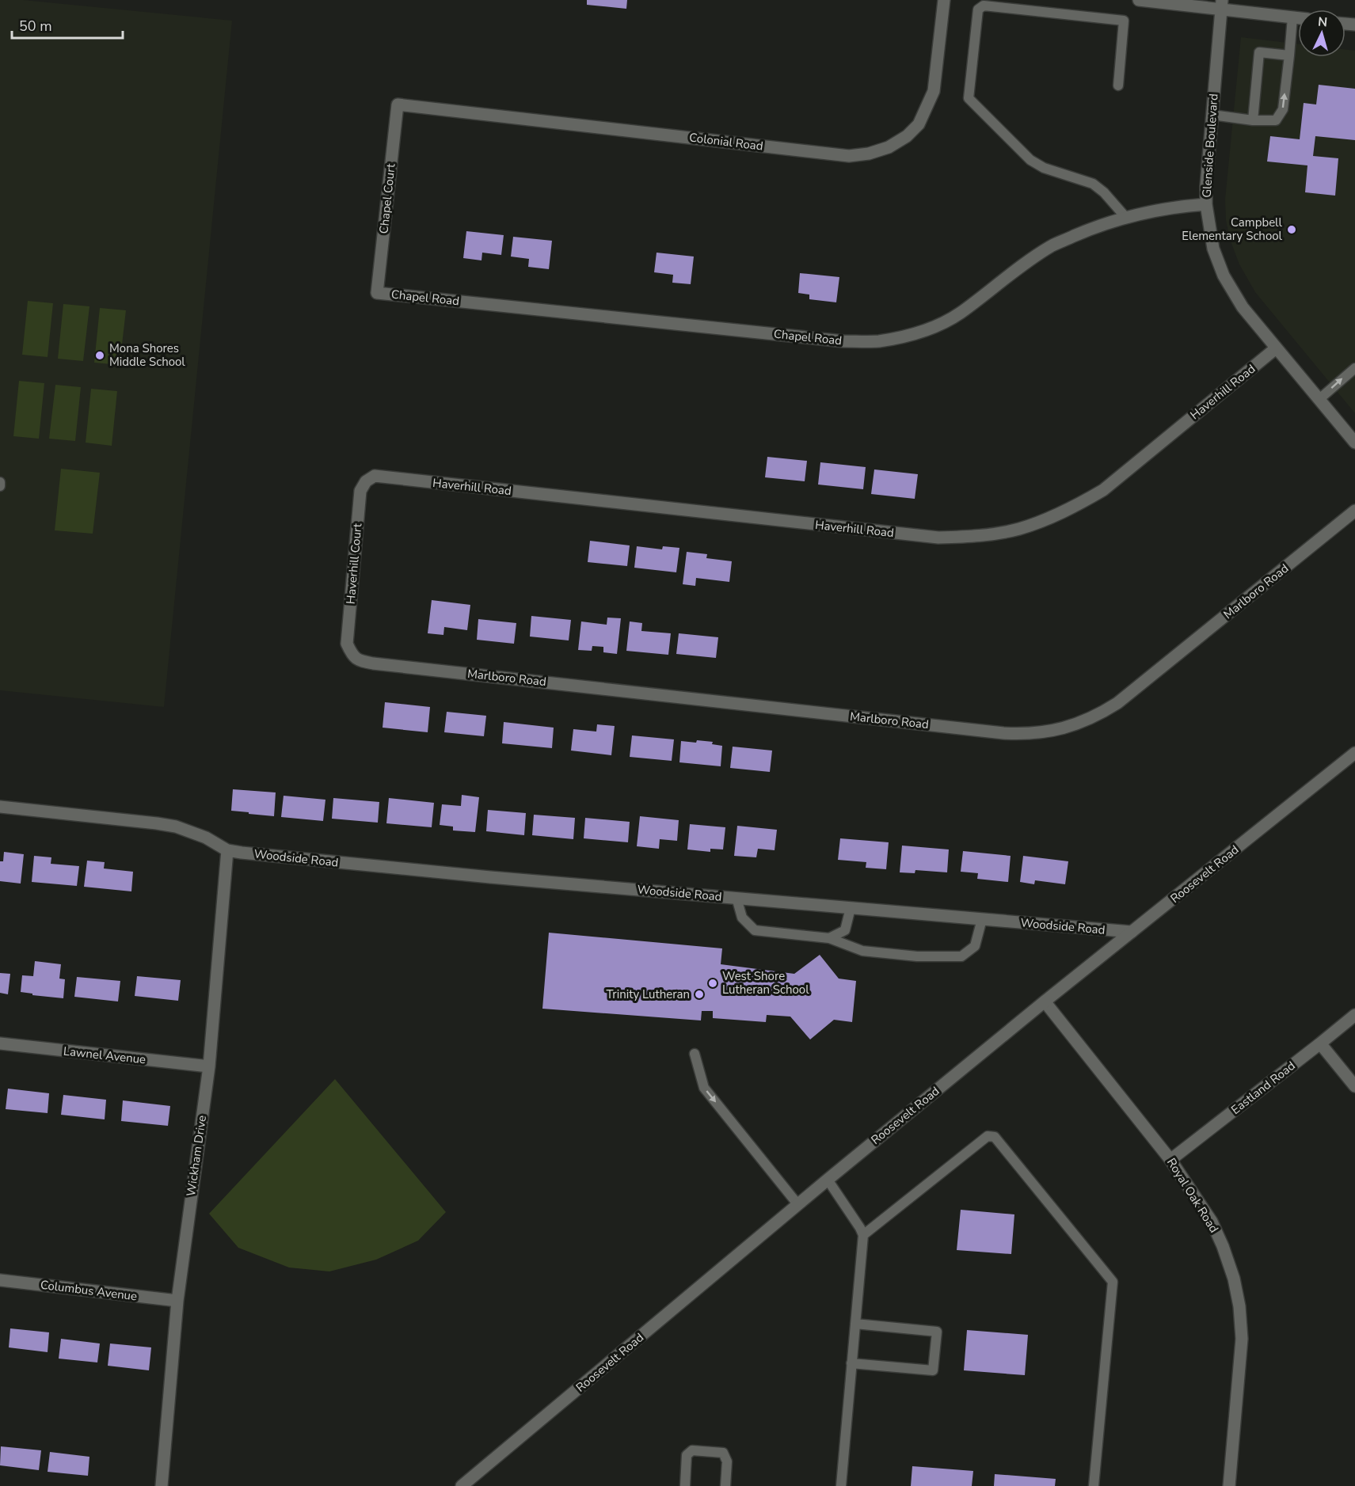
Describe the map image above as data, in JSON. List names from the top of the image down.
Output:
{
  "streets": {
    "street": [
      "Colonial Road",
      "Glenside Boulevard",
      "Chapel Court",
      "Chapel Road",
      "Haverhill Road",
      "Haverhill Court",
      "Marlboro Road",
      "Woodside Road",
      "Roosevelt Road",
      "Lawnel Avenue",
      "Eastland Road",
      "Wickham Drive",
      "Royal Oak Road",
      "Columbus Avenue"
    ]
  },
  "crossings": [
    ["Colonial Road", "Chapel Court"],
    ["Glenside Boulevard", "Chapel Road"],
    ["Glenside Boulevard", "Haverhill Road"],
    ["Chapel Court", "Chapel Road"],
    ["Haverhill Road", "Haverhill Court"],
    ["Haverhill Court", "Marlboro Road"],
    ["Woodside Road", "Roosevelt Road"],
    ["Woodside Road", "Wickham Drive"],
    ["Roosevelt Road", "Royal Oak Road"],
    ["Lawnel Avenue", "Wickham Drive"],
    ["Eastland Road", "Royal Oak Road"],
    ["Wickham Drive", "Columbus Avenue"]
  ],
  "places": [
    "Campbell Elementary School",
    "Mona Shores Middle School",
    "West Shore Lutheran School",
    "Trinity Lutheran"
  ],
  "scale_bar": "50 m",
  "north": "top"
}
